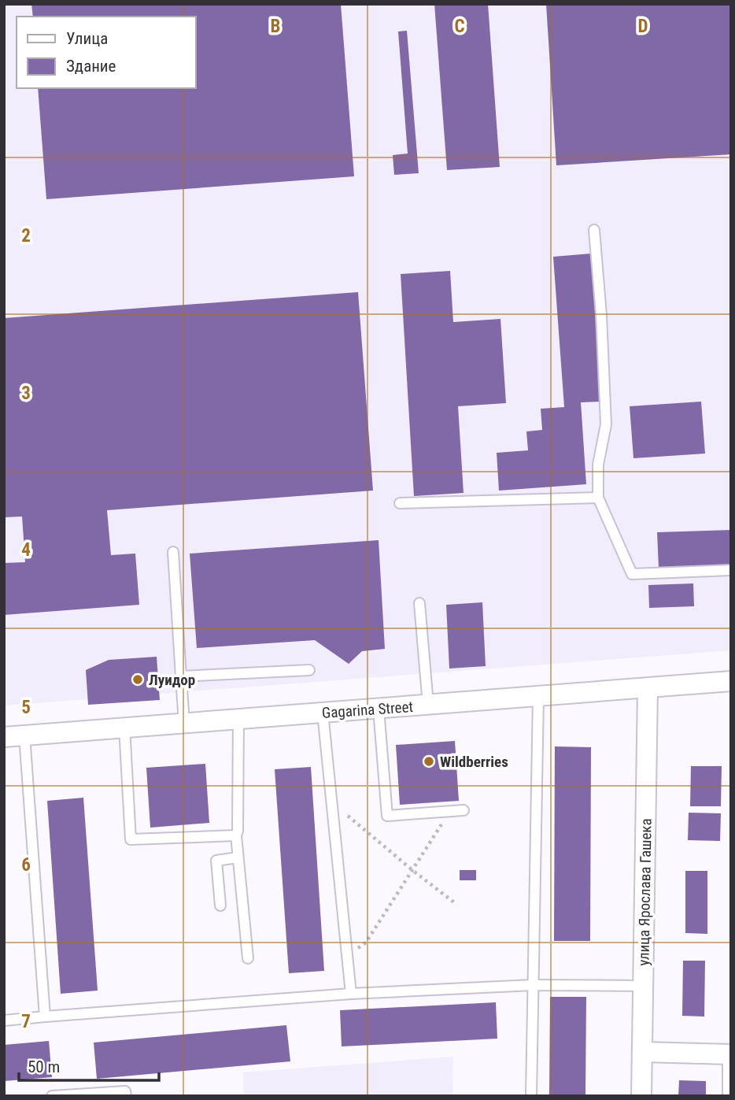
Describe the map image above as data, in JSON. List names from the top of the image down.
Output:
{
  "streets": {
    "street": ["Gagarina Street", "улица Ярослава Гашека"]
  },
  "crossings": [
    ["Gagarina Street", "улица Ярослава Гашека"]
  ],
  "places": ["Луидор", "Wildberries"],
  "legend": ["Улица", "Здание"],
  "scale_bar": "50 m",
  "grid": {
    "columns": ["B", "C", "D"],
    "rows": [
      "2",
      "3",
      "4",
      "5",
      "6",
      "7"
    ]
  }
}
